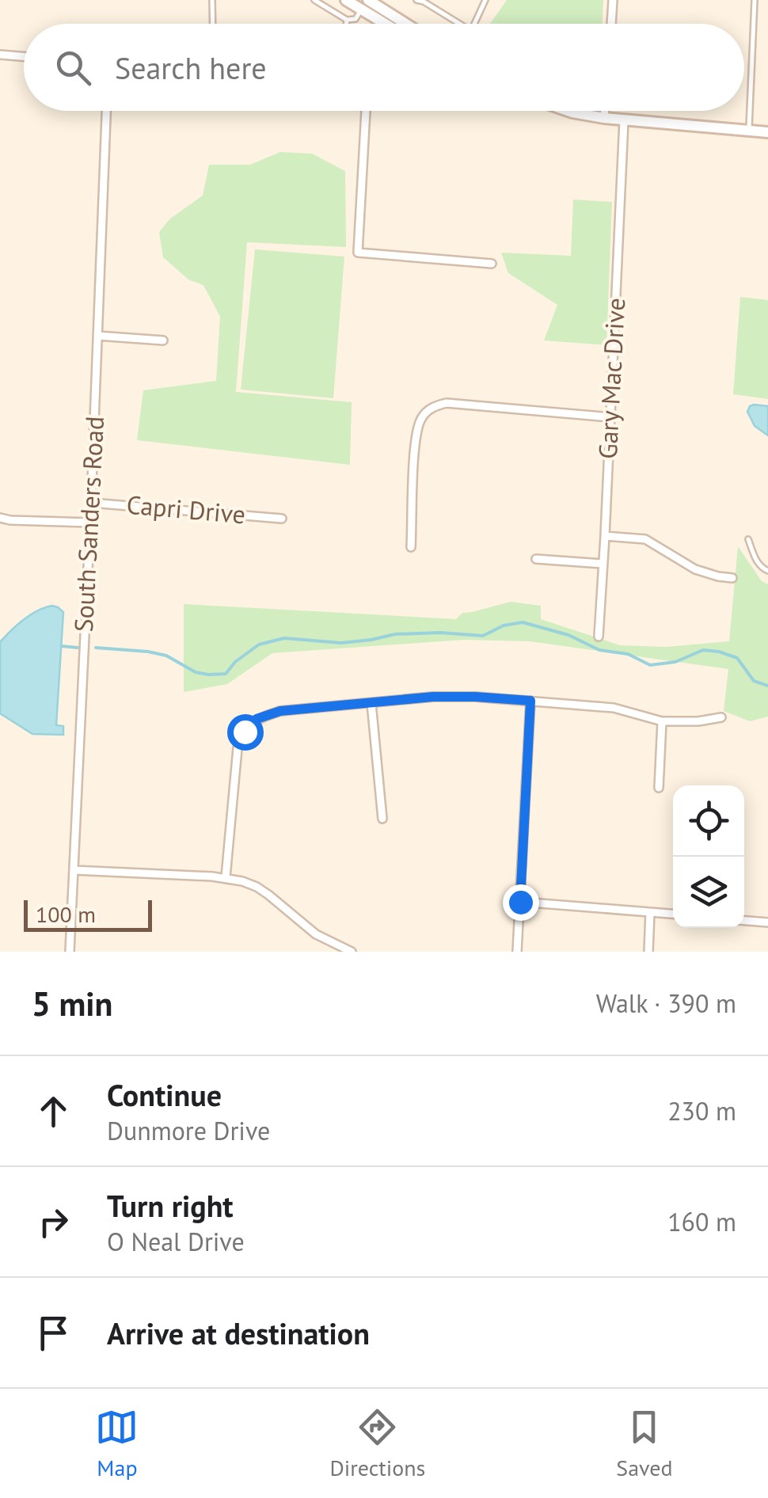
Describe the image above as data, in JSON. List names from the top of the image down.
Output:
{
  "streets": {
    "street": ["Gary Mac Drive", "Capri Drive", "South Sanders Road"]
  },
  "crossings": [
    ["Capri Drive", "South Sanders Road"]
  ],
  "scale_bar": "100 m",
  "page": {
    "search": "Search here",
    "scale": "100 m",
    "heading": ["5 min", "Walk · 390 m"],
    "list": [
      ["Continue", "Dunmore Drive", "230 m"],
      ["Turn right", "O Neal Drive", "160 m"],
      "Arrive at destination"
    ],
    "nav": ["Map", "Directions", "Saved"]
  }
}
